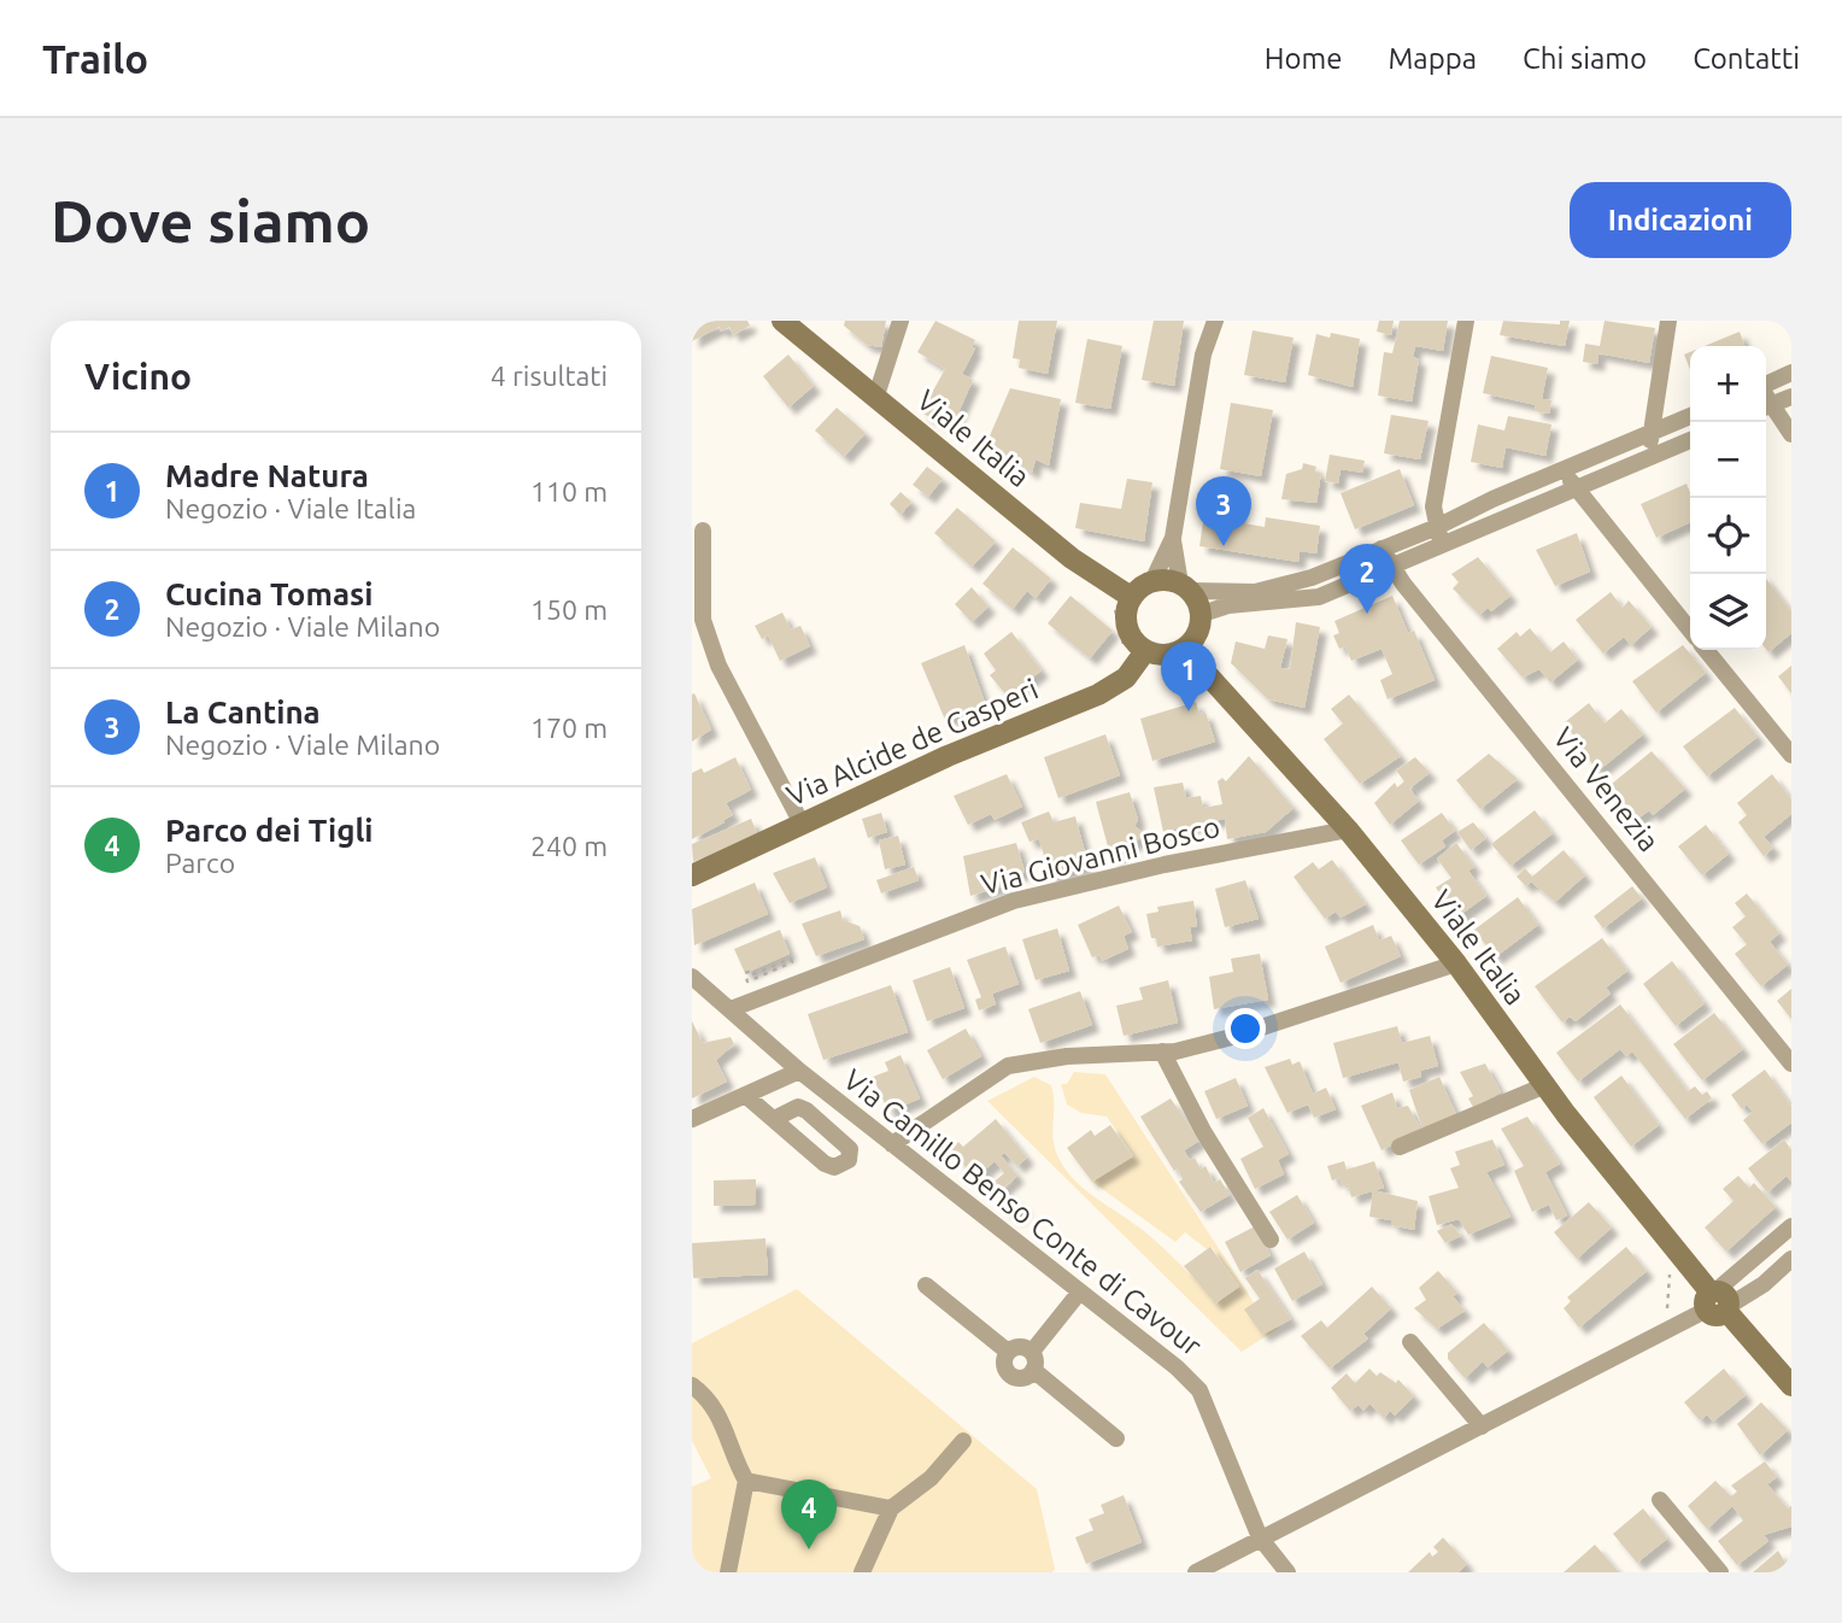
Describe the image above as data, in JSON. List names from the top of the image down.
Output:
{
  "streets": {
    "main road": ["Viale Italia", "Via Alcide de Gasperi"],
    "street": ["Via Venezia", "Via Giovanni Bosco", "Via Camillo Benso Conte di Cavour"]
  },
  "crossings": [
    ["Viale Italia", "Via Alcide de Gasperi"],
    ["Viale Italia", "Via Giovanni Bosco"],
    ["Via Giovanni Bosco", "Via Camillo Benso Conte di Cavour"]
  ],
  "page": {
    "header": "Trailo",
    "nav": [
      "Home",
      "Mappa",
      "Chi siamo",
      "Contatti"
    ],
    "buttons": "Indicazioni",
    "title": "Dove siamo",
    "heading": ["Vicino", "4 risultati"],
    "map_buttons": ["+", "−"],
    "list": [
      {
        "mark": "1",
        "name": "Madre Natura",
        "note": "Negozio · Viale Italia",
        "value": "110 m"
      },
      {
        "mark": "2",
        "name": "Cucina Tomasi",
        "note": "Negozio · Viale Milano",
        "value": "150 m"
      },
      {
        "mark": "3",
        "name": "La Cantina",
        "note": "Negozio · Viale Milano",
        "value": "170 m"
      },
      {
        "mark": "4",
        "name": "Parco dei Tigli",
        "note": "Parco",
        "value": "240 m"
      }
    ],
    "pins": [
      "3",
      "2",
      "1",
      "4"
    ]
  }
}
